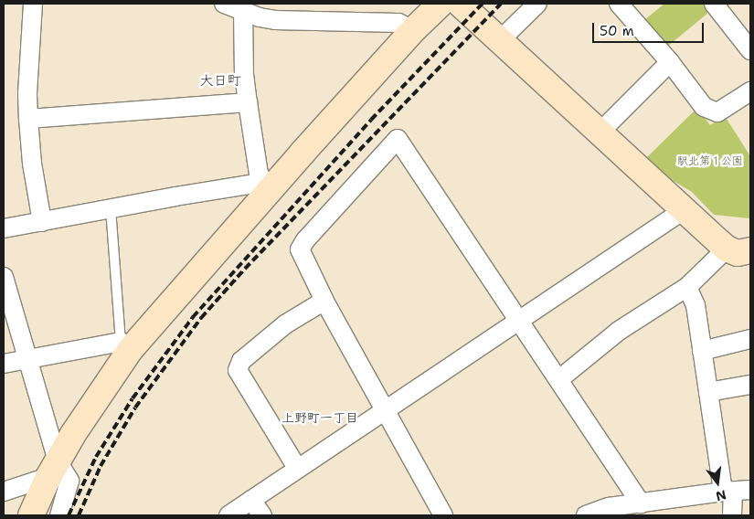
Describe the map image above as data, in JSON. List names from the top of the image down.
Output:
{
  "districts": ["大日町", "上野町一丁目"],
  "parks": ["駅北第１公園"],
  "scale_bar": "50 m",
  "north": "bottom"
}
